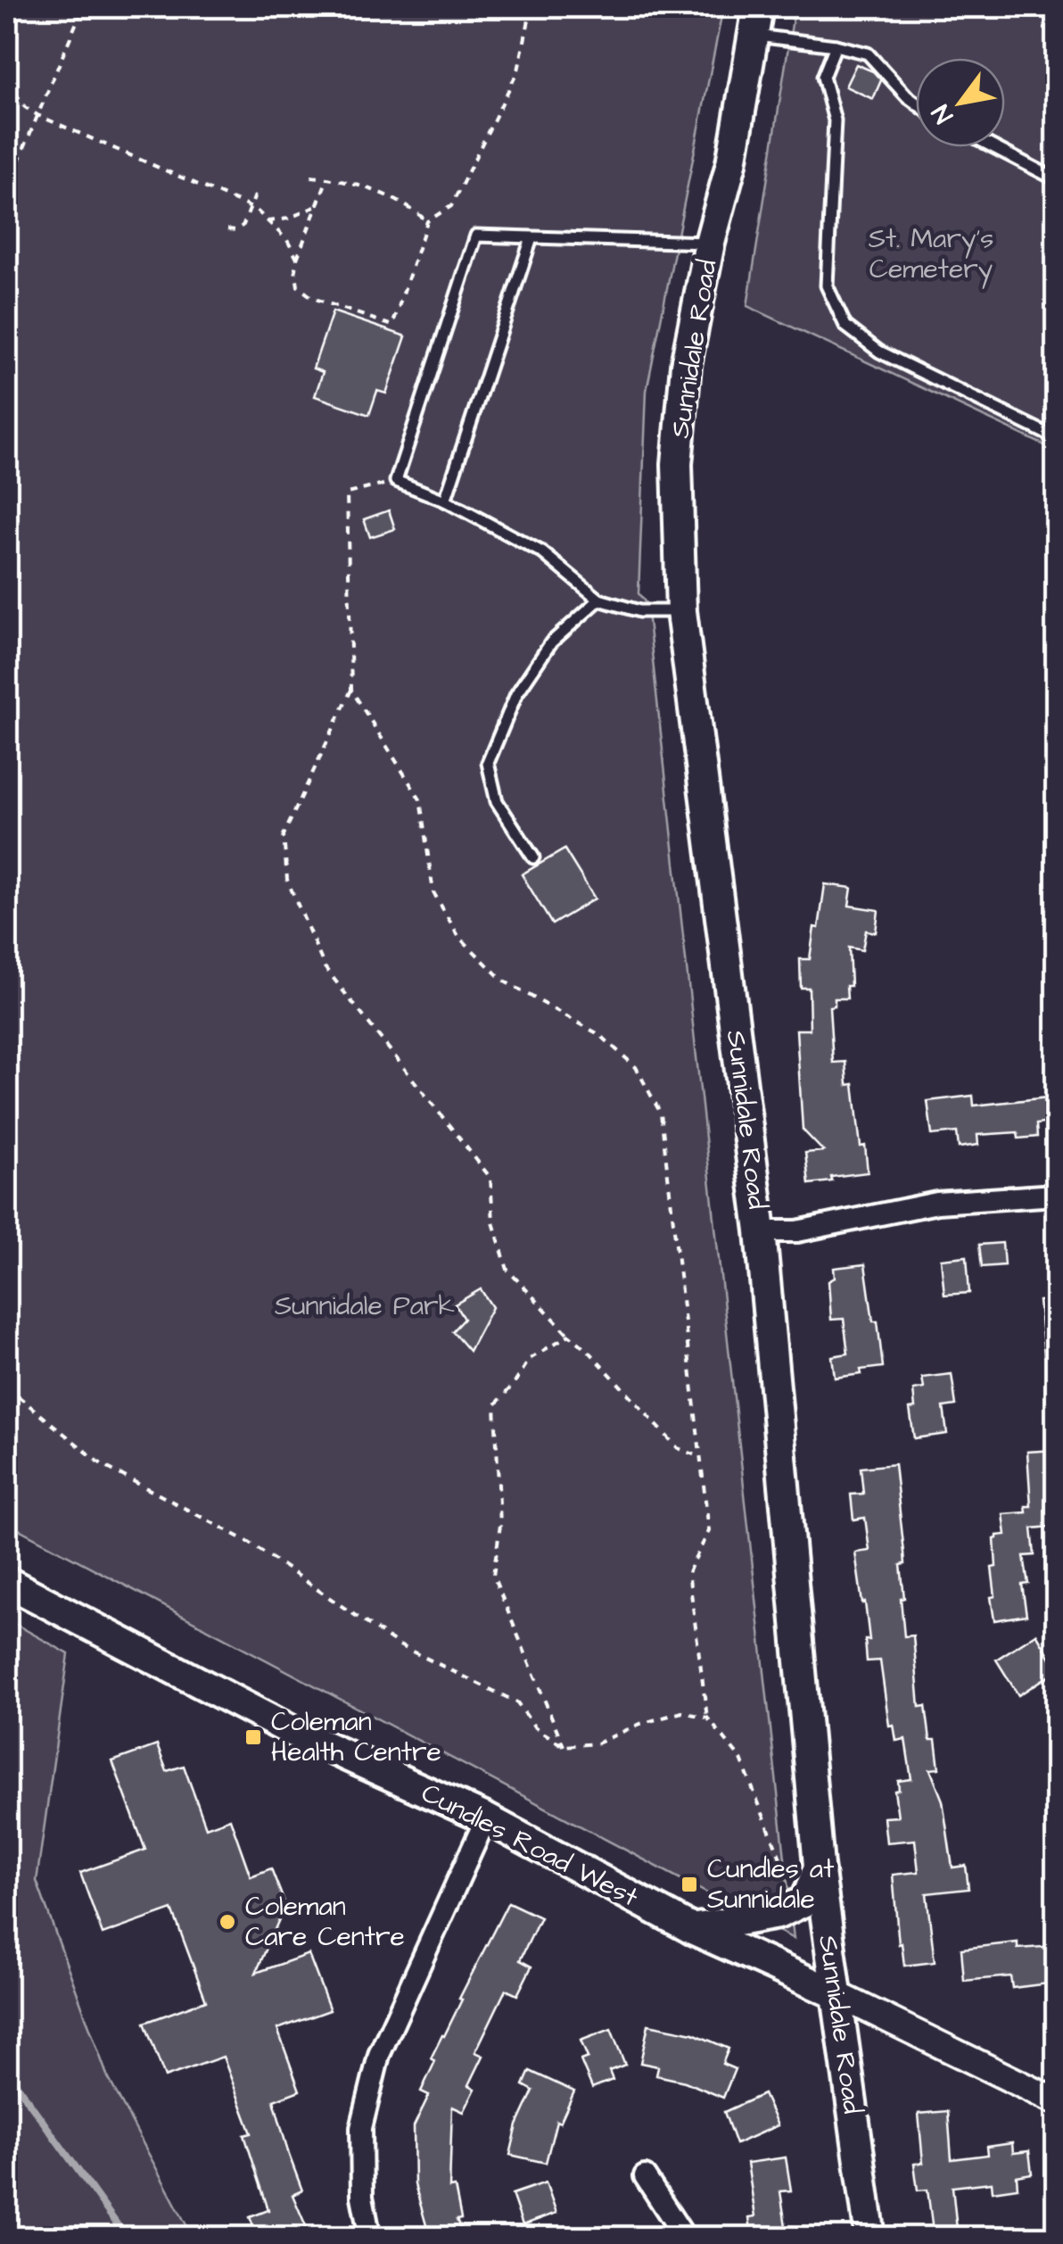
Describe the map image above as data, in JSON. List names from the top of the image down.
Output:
{
  "streets": {
    "main road": ["Sunnidale Road", "Cundles Road West"]
  },
  "crossings": [
    ["Sunnidale Road", "Cundles Road West"]
  ],
  "parks": ["St. Mary's Cemetery", "Sunnidale Park"],
  "places": {
    "transit": ["Coleman Health Centre", "Cundles at Sunnidale"],
    "other": ["Coleman Care Centre"]
  },
  "north": "bottom left"
}
